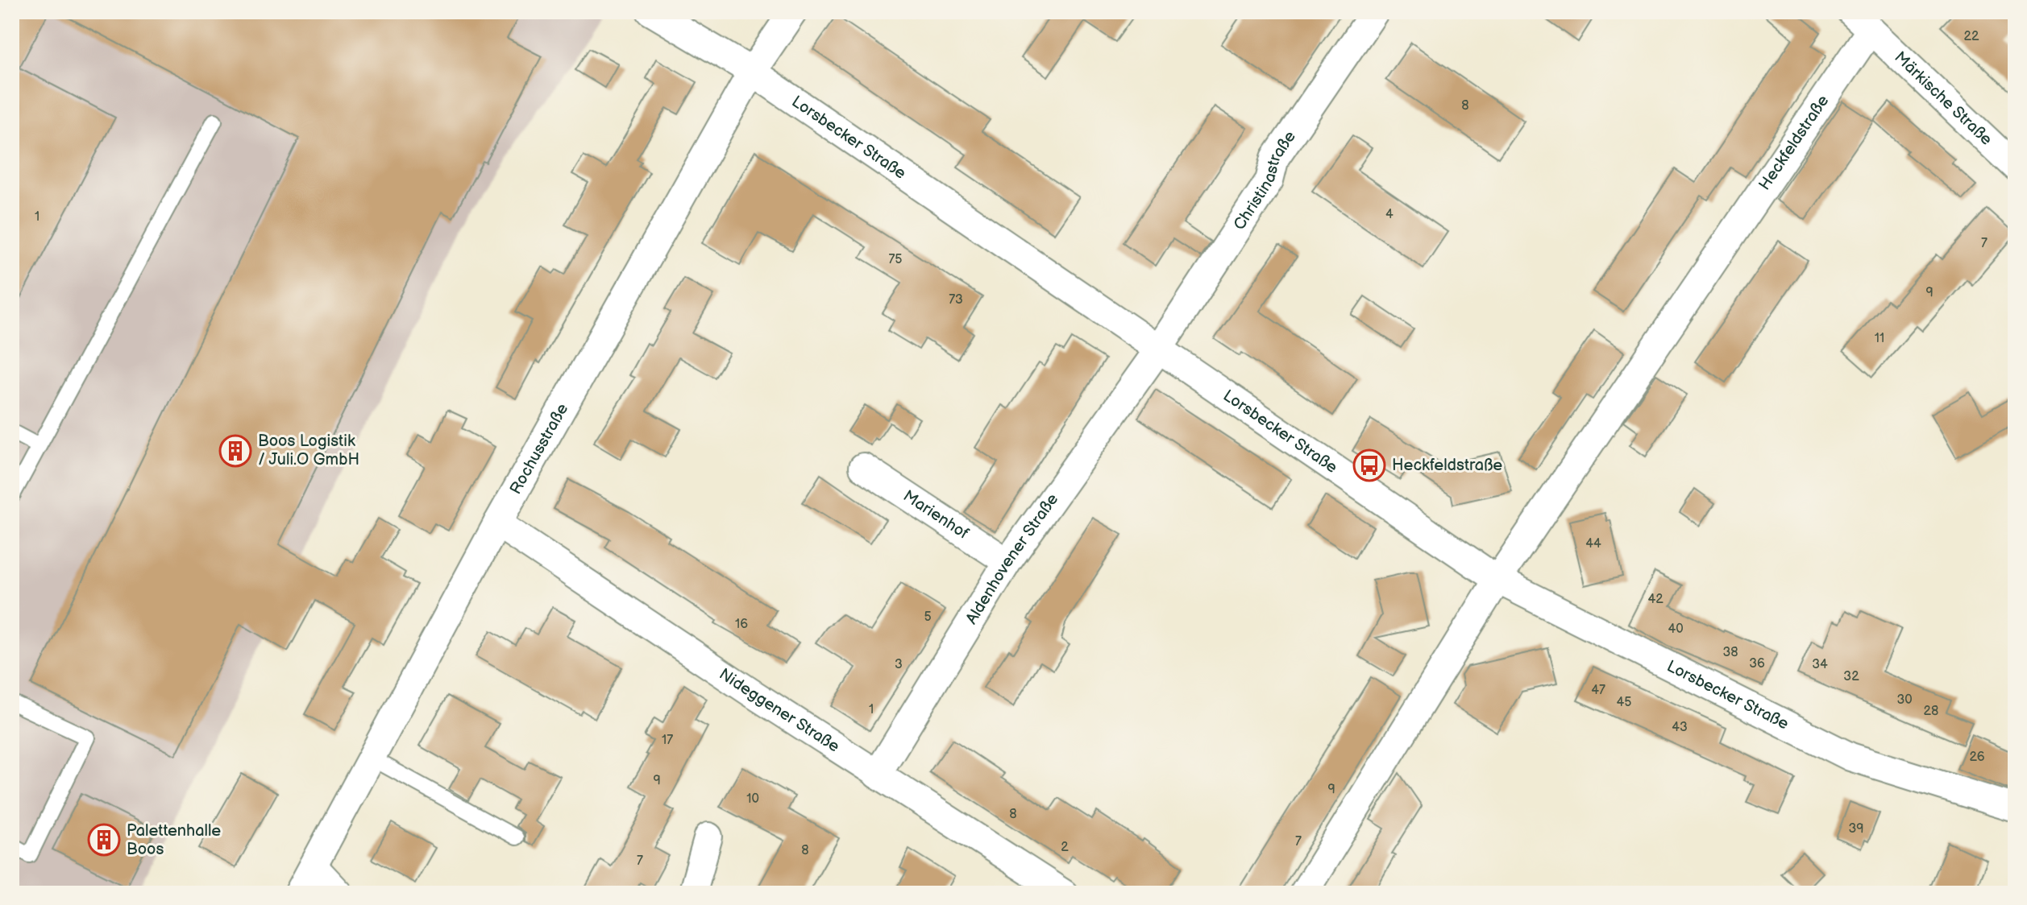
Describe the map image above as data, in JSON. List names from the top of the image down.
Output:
{
  "streets": {
    "street": [
      "Märkische Straße",
      "Lorsbecker Straße",
      "Heckfeldstraße",
      "Christinastraße",
      "Rochusstraße",
      "Marienhof",
      "Aldenhovener Straße",
      "Nideggener Straße"
    ]
  },
  "crossings": [
    ["Märkische Straße", "Heckfeldstraße"],
    ["Lorsbecker Straße", "Heckfeldstraße"],
    ["Lorsbecker Straße", "Christinastraße"],
    ["Lorsbecker Straße", "Rochusstraße"],
    ["Lorsbecker Straße", "Aldenhovener Straße"],
    ["Christinastraße", "Aldenhovener Straße"],
    ["Rochusstraße", "Nideggener Straße"],
    ["Marienhof", "Aldenhovener Straße"],
    ["Aldenhovener Straße", "Nideggener Straße"]
  ],
  "places": {
    "building": ["Boos Logistik / Juli.O GmbH", "Palettenhalle Boos"],
    "bus stop": ["Heckfeldstraße"]
  },
  "house_numbers": [
    "22",
    "8",
    "4",
    "1",
    "7",
    "75",
    "9",
    "73",
    "11",
    "44",
    "42",
    "5",
    "16",
    "40",
    "38",
    "36",
    "3",
    "34",
    "32",
    "47",
    "30",
    "45",
    "1",
    "28",
    "43",
    "17",
    "26",
    "9",
    "9",
    "10",
    "8",
    "39",
    "7",
    "2",
    "8",
    "7"
  ]
}
